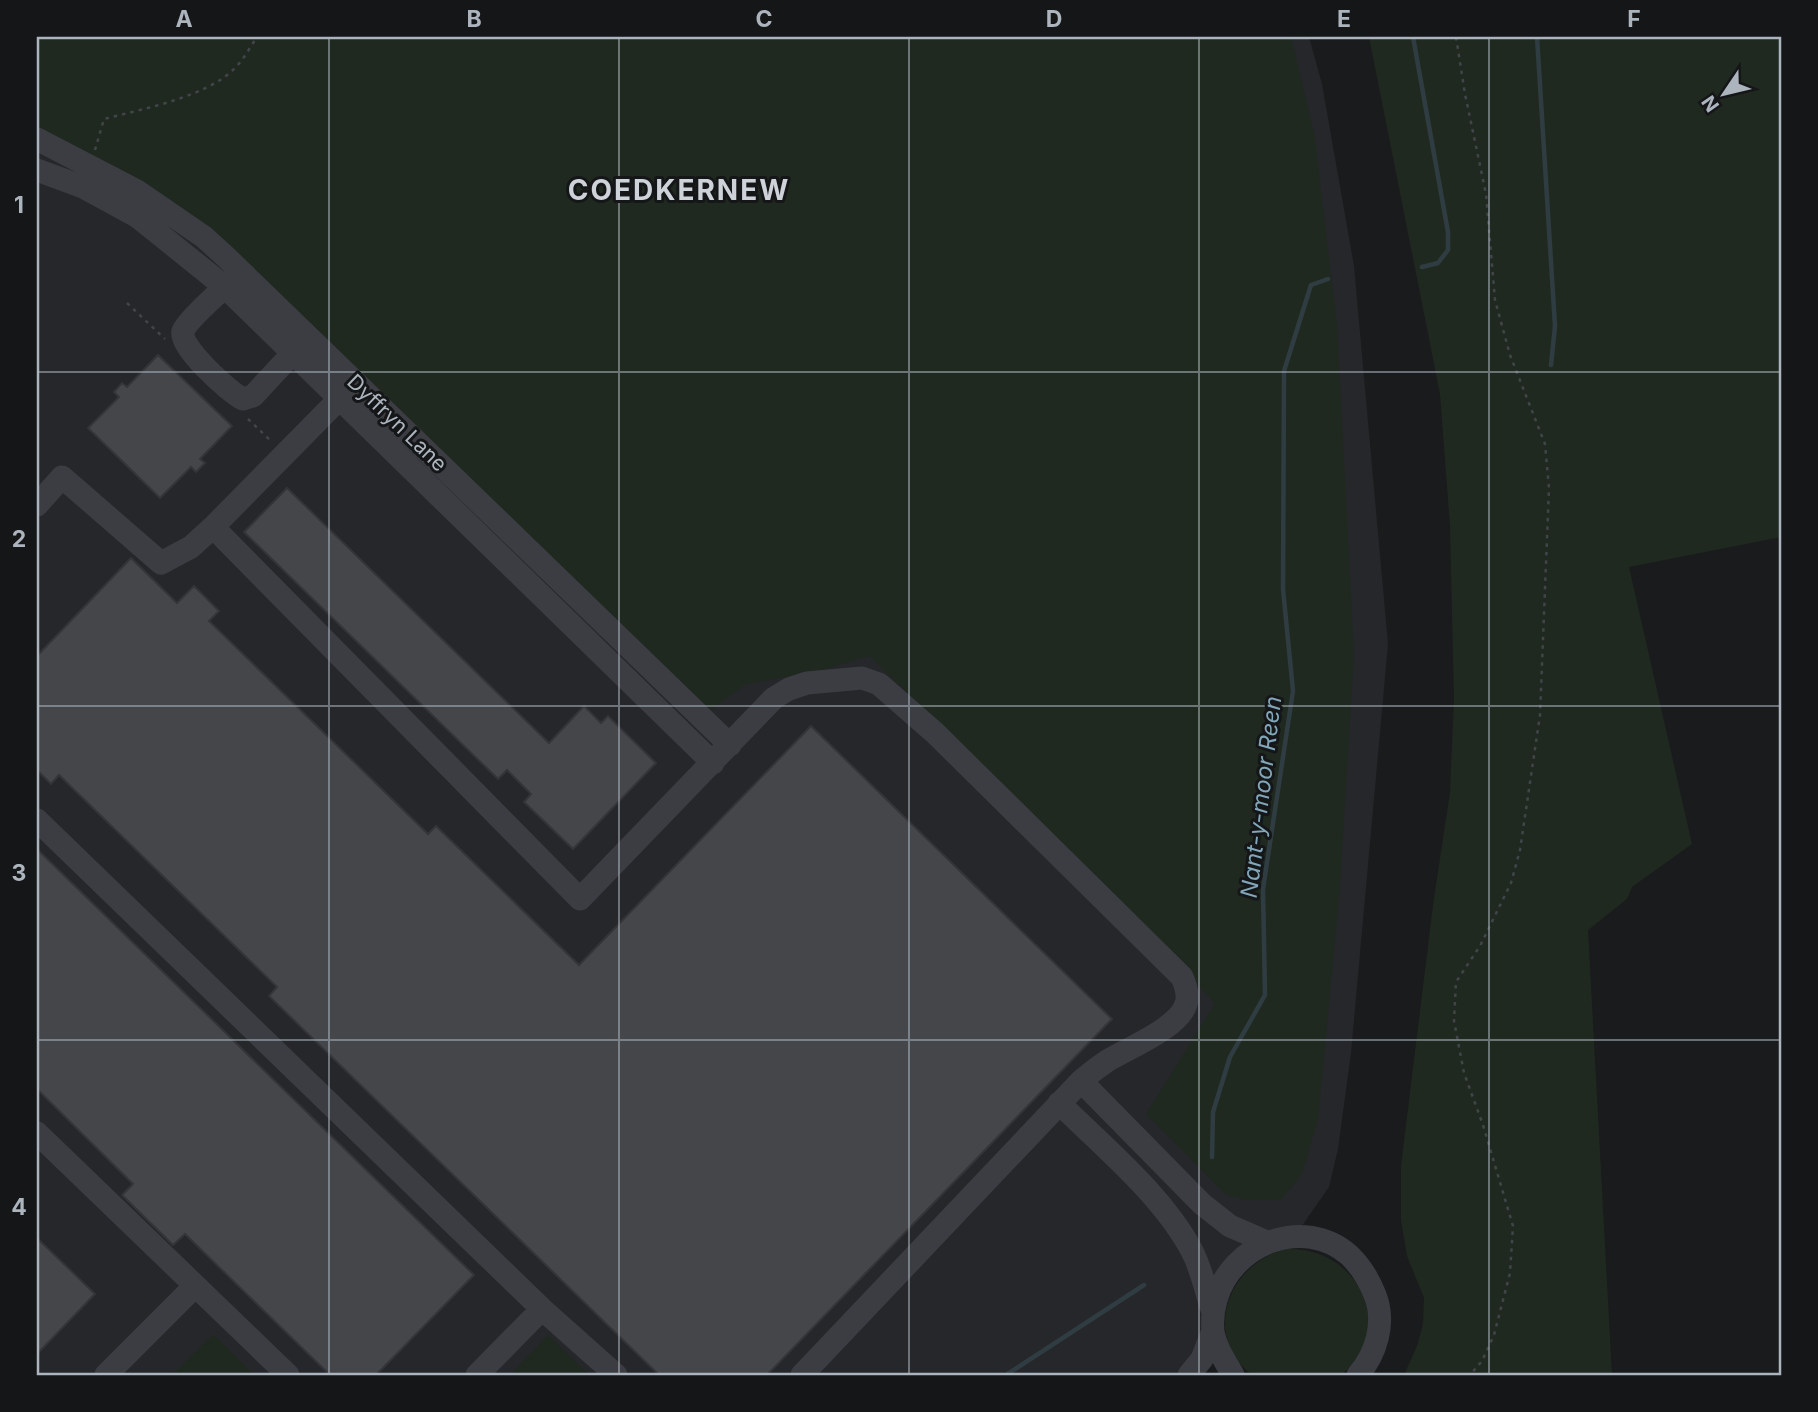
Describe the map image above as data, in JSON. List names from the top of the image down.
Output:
{
  "streets": {
    "street": ["Dyffryn Lane"]
  },
  "districts": ["COEDKERNEW"],
  "water": ["Nant-y-moor Reen"],
  "north": "bottom left",
  "grid": {
    "columns": [
      "A",
      "B",
      "C",
      "D",
      "E",
      "F"
    ],
    "rows": [
      "1",
      "2",
      "3",
      "4"
    ]
  }
}
